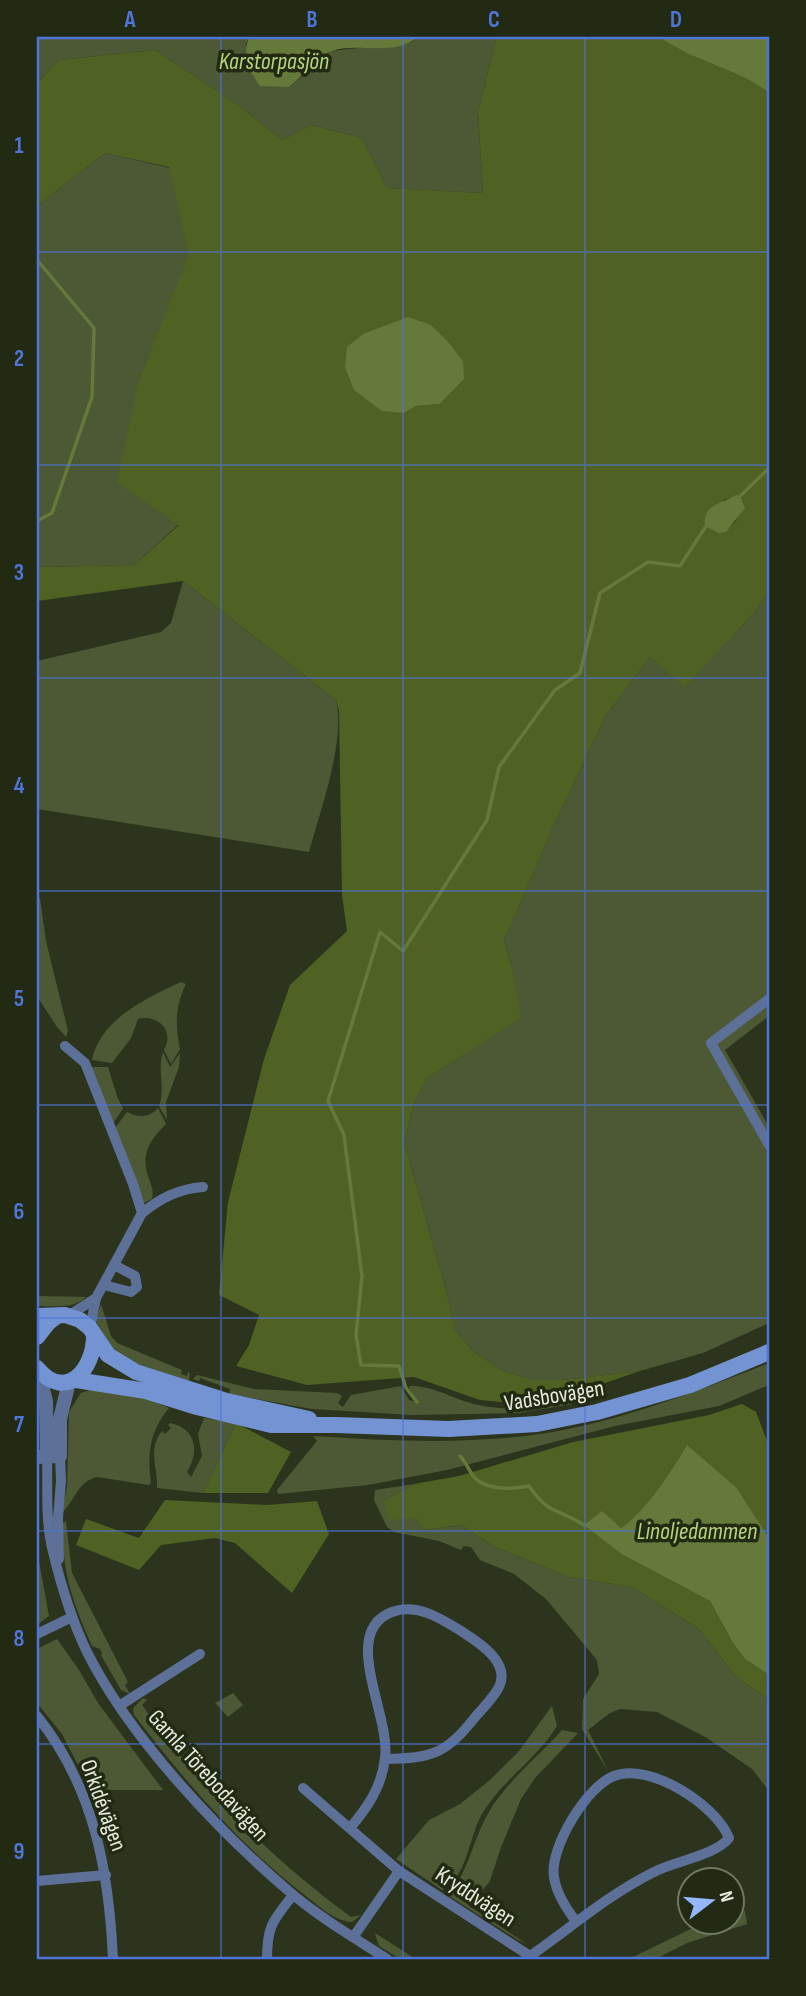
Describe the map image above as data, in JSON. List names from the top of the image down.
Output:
{
  "streets": {
    "main road": ["Vadsbovägen"],
    "street": ["Gamla Törebodavägen", "Orkidévägen", "Kryddvägen"]
  },
  "crossings": [
    ["Vadsbovägen", "Gamla Törebodavägen"],
    ["Gamla Törebodavägen", "Kryddvägen"]
  ],
  "water": ["Karstorpasjön", "Linoljedammen"],
  "north": "right",
  "grid": {
    "columns": [
      "A",
      "B",
      "C",
      "D"
    ],
    "rows": [
      "1",
      "2",
      "3",
      "4",
      "5",
      "6",
      "7",
      "8",
      "9"
    ]
  }
}
